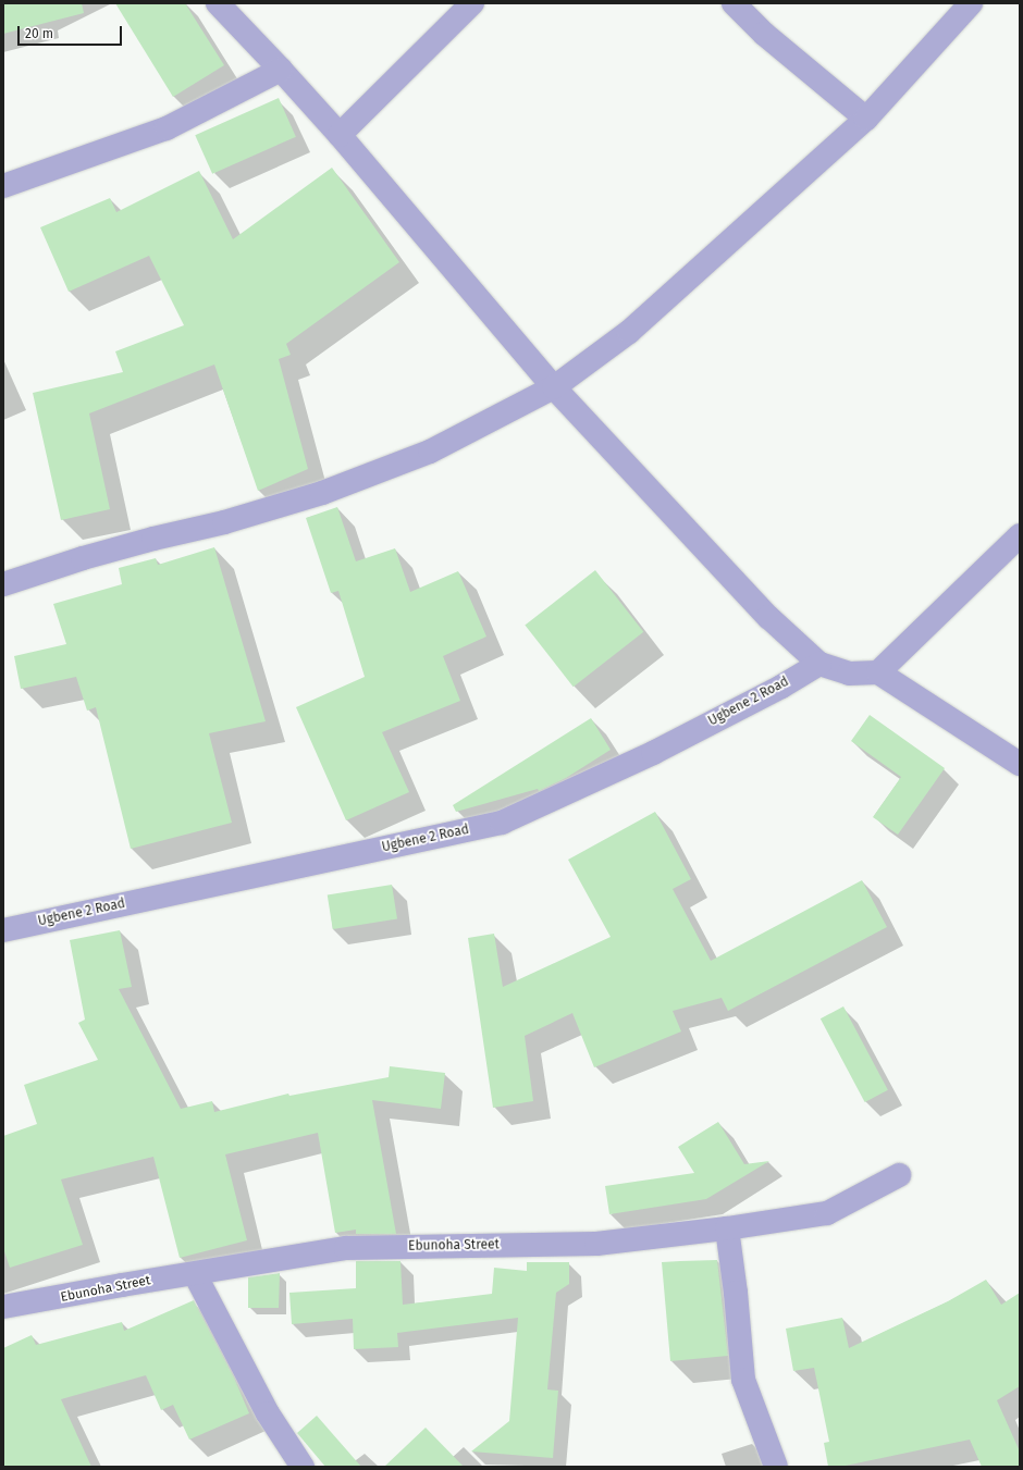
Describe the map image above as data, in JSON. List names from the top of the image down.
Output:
{
  "streets": {
    "street": ["Ugbene 2 Road", "Ebunoha Street"]
  },
  "scale_bar": "20 m"
}
